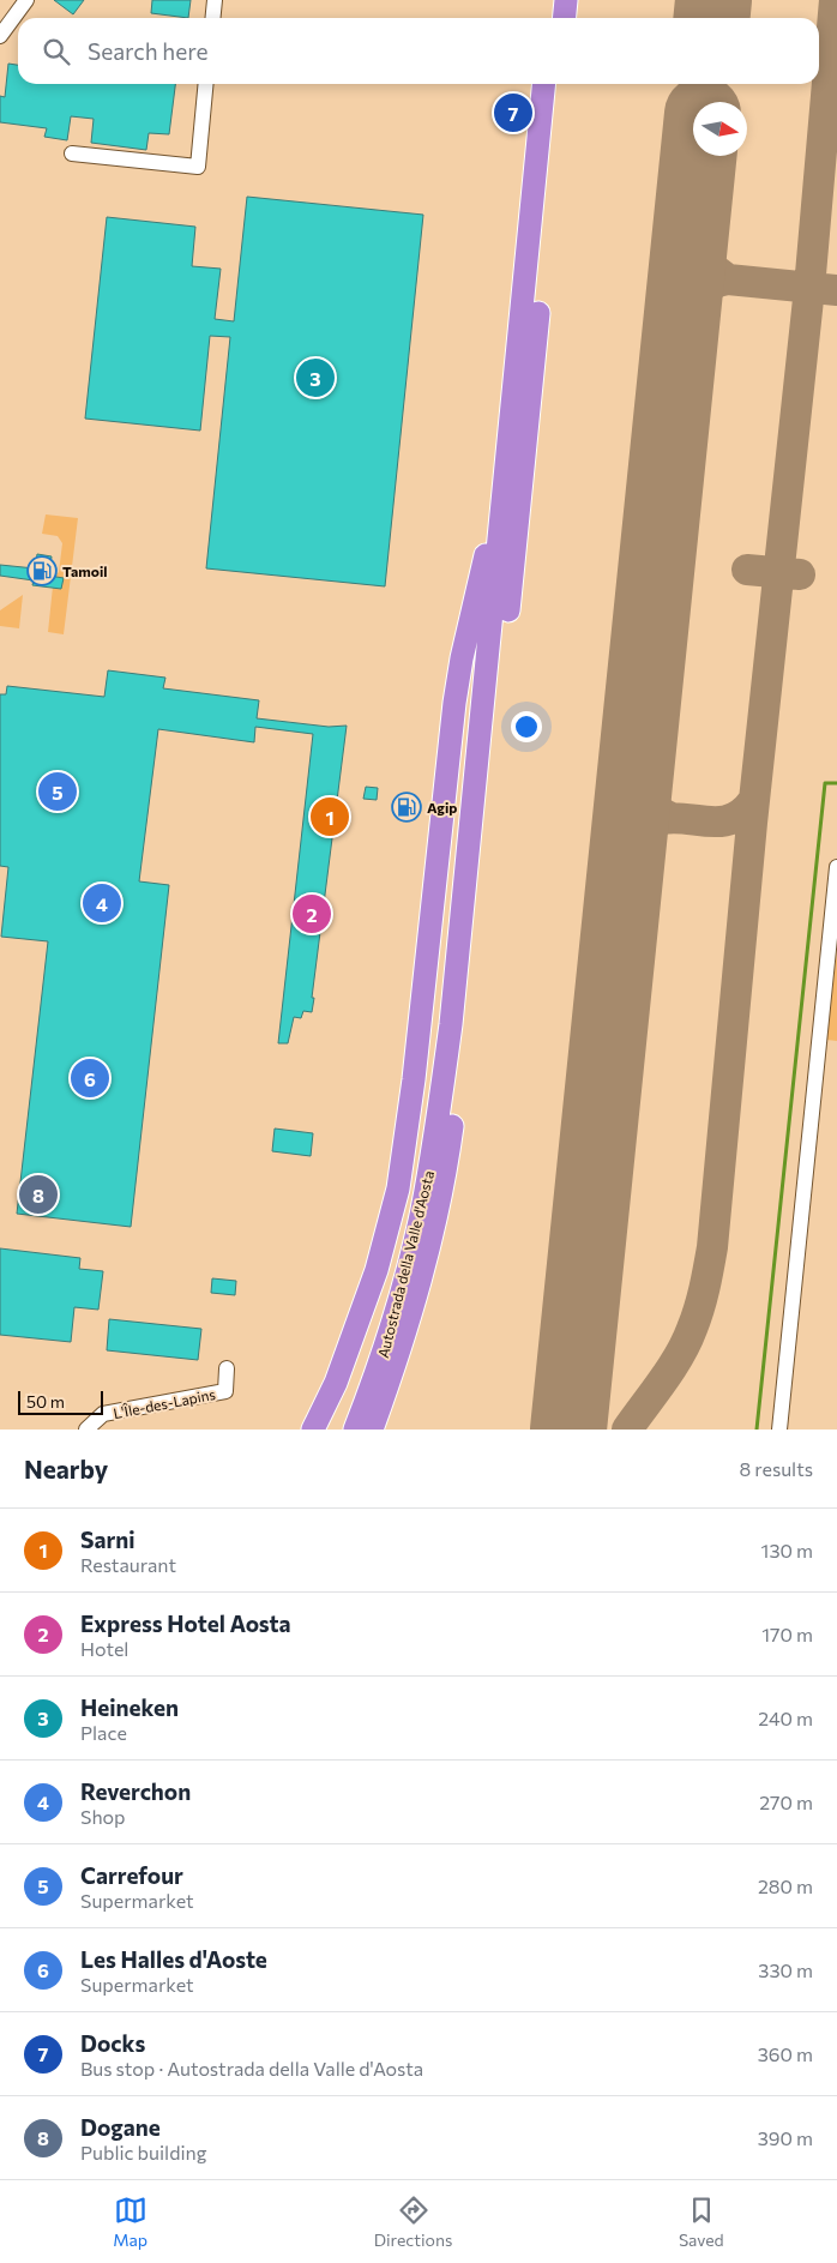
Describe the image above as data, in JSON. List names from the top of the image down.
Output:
{
  "streets": {
    "highway": ["Autostrada della Valle d'Aosta"],
    "street": ["L'Île-des-Lapins"]
  },
  "places": {
    "fuel station": ["Tamoil", "Agip"]
  },
  "scale_bar": "50 m",
  "north": "right",
  "page": {
    "search": "Search here",
    "pins": [
      "7",
      "3",
      "5",
      "1",
      "4",
      "2",
      "6",
      "8"
    ],
    "scale": "50 m",
    "heading": ["Nearby", "8 results"],
    "list": [
      {
        "mark": "1",
        "name": "Sarni",
        "note": "Restaurant",
        "value": "130 m"
      },
      {
        "mark": "2",
        "name": "Express Hotel Aosta",
        "note": "Hotel",
        "value": "170 m"
      },
      {
        "mark": "3",
        "name": "Heineken",
        "note": "Place",
        "value": "240 m"
      },
      {
        "mark": "4",
        "name": "Reverchon",
        "note": "Shop",
        "value": "270 m"
      },
      {
        "mark": "5",
        "name": "Carrefour",
        "note": "Supermarket",
        "value": "280 m"
      },
      {
        "mark": "6",
        "name": "Les Halles d'Aoste",
        "note": "Supermarket",
        "value": "330 m"
      },
      {
        "mark": "7",
        "name": "Docks",
        "note": "Bus stop · Autostrada della Valle d'Aosta",
        "value": "360 m"
      },
      {
        "mark": "8",
        "name": "Dogane",
        "note": "Public building",
        "value": "390 m"
      }
    ],
    "nav": ["Map", "Directions", "Saved"]
  }
}
